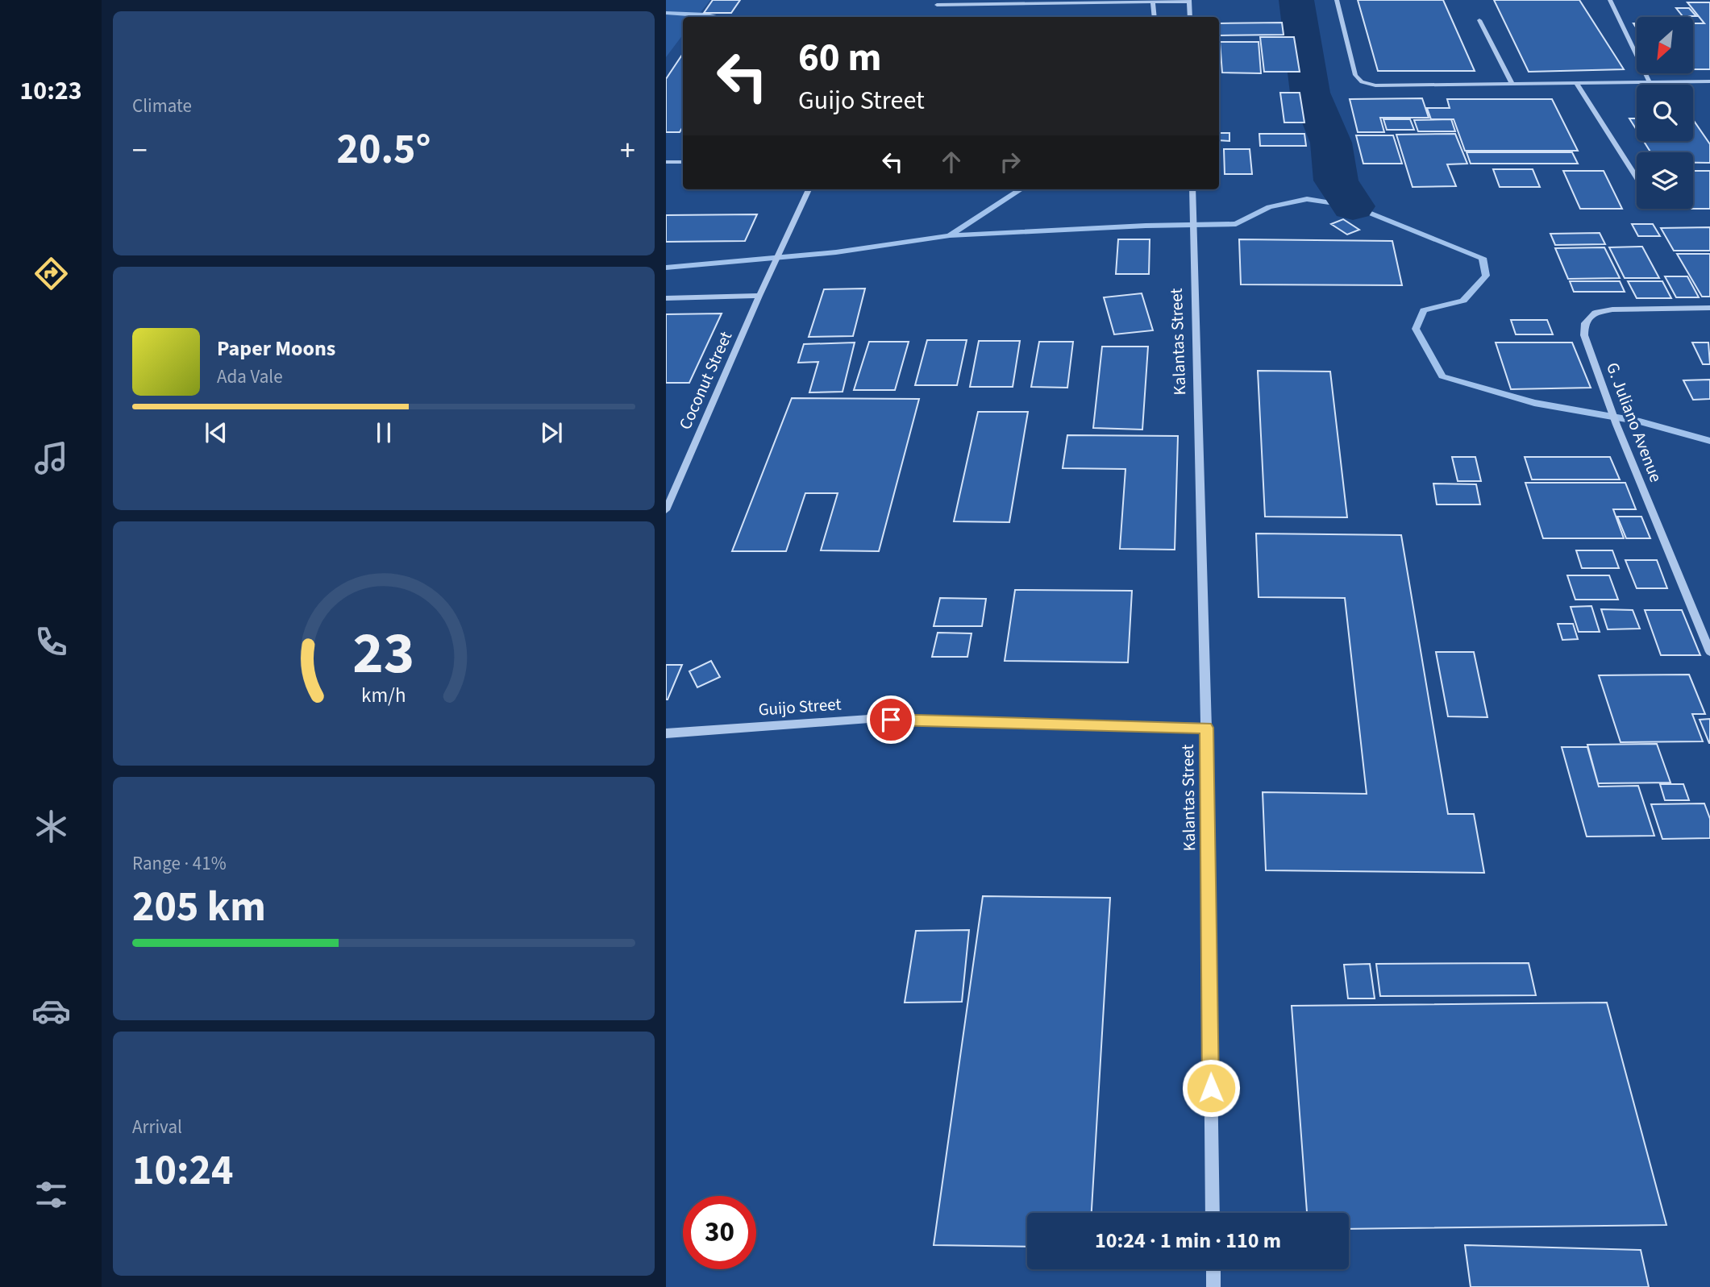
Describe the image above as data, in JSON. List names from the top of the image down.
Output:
{
  "streets": {
    "street": [
      "Kalantas Street",
      "Coconut Street",
      "G. Juliano Avenue",
      "Guijo Street"
    ]
  },
  "crossings": [
    ["Kalantas Street", "Guijo Street"]
  ],
  "north": "bottom left",
  "page": {
    "tabs": "10:23",
    "tile": [
      "Climate",
      ["Range · 41%", "205 km"],
      ["Arrival", "10:24"]
    ],
    "turn": ["60 m", "Guijo Street"],
    "heat": ["−", "20.5°", "+"],
    "song": ["Paper Moons", "Ada Vale"],
    "limit": "30",
    "trip": "10:24 · 1 min · 110 m",
    "gauge": ["23", "km/h"]
  }
}
